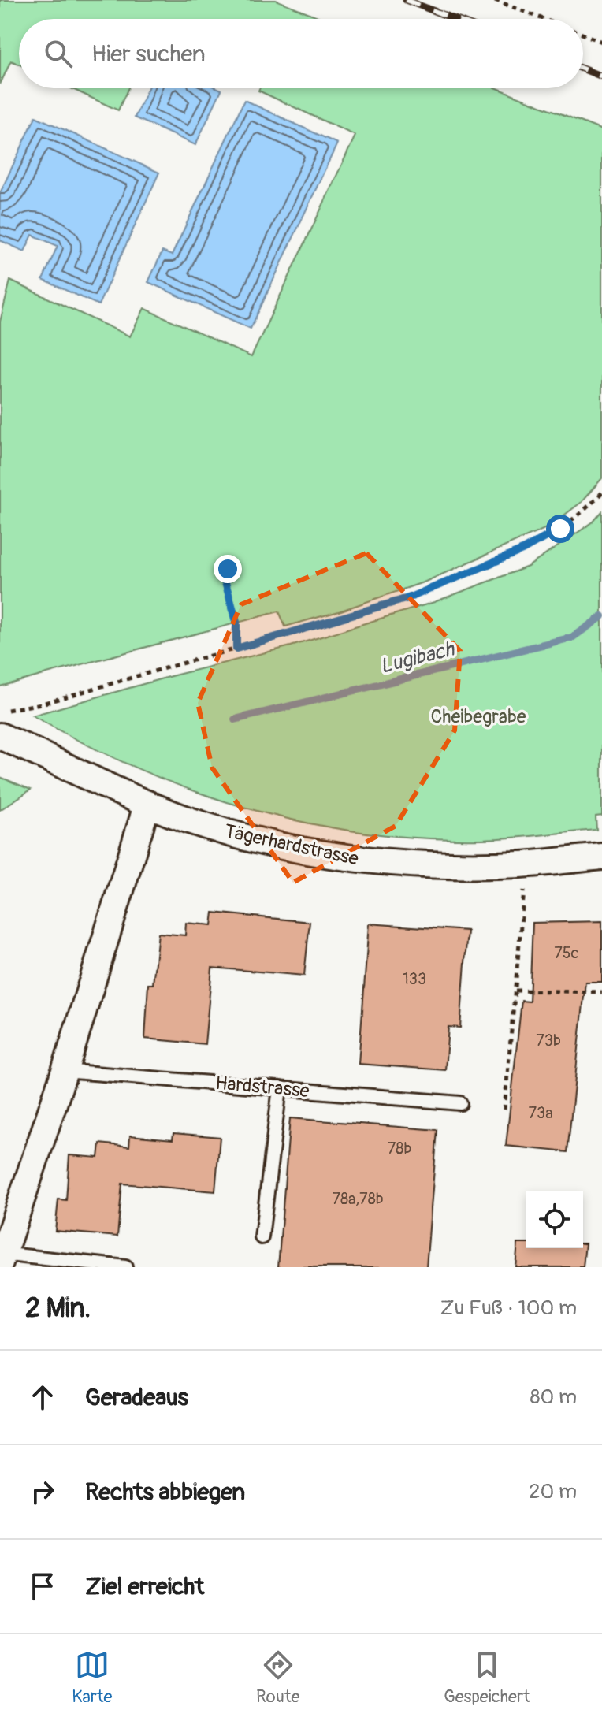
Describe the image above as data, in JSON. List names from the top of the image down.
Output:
{
  "streets": {
    "street": ["Tägerhardstrasse"],
    "lane": ["Hardstrasse"]
  },
  "water": ["Lugibach"],
  "parks": ["Cheibegrabe"],
  "house_numbers": [
    "75c",
    "133",
    "73b",
    "73a",
    "78b",
    "78a,78b"
  ],
  "page": {
    "search": "Hier suchen",
    "heading": ["2 Min.", "Zu Fuß · 100 m"],
    "list": [
      ["Geradeaus", "80 m"],
      ["Rechts abbiegen", "20 m"],
      "Ziel erreicht"
    ],
    "nav": ["Karte", "Route", "Gespeichert"]
  }
}
